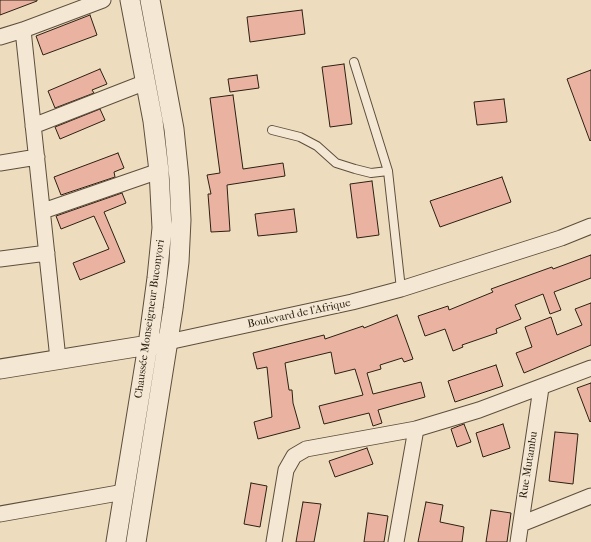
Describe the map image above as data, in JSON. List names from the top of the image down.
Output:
{
  "streets": {
    "street": ["Boulevard de l'Afrique", "Chaussée Monseigneur Buconyori", "Rue Mutambu"]
  },
  "crossings": [
    ["Boulevard de l'Afrique", "Chaussée Monseigneur Buconyori"]
  ]
}
